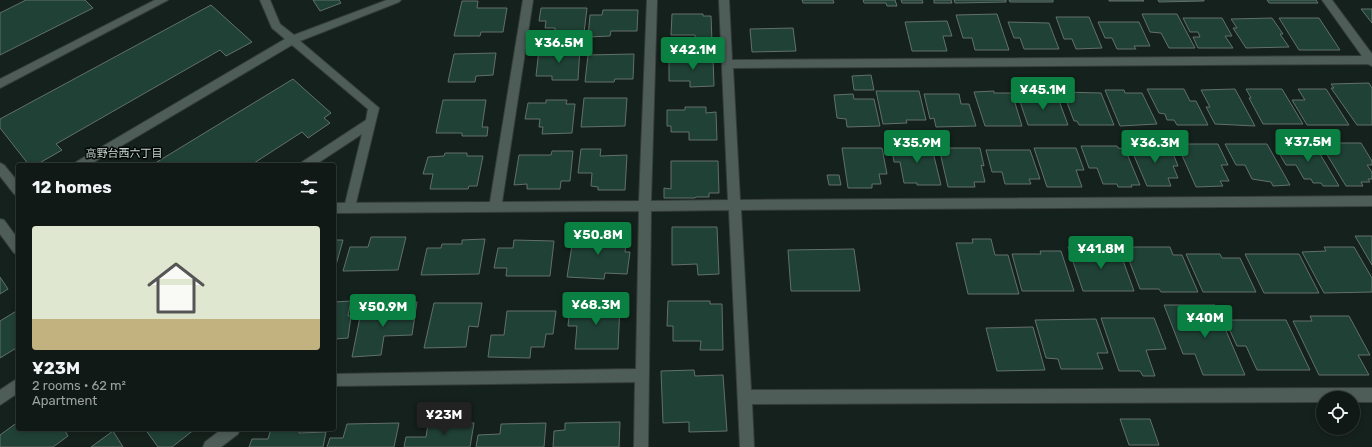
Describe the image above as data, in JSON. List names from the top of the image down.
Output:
{
  "districts": ["高野台西六丁目"],
  "page": {
    "price": [
      "¥36.5M",
      "¥42.1M",
      "¥45.1M",
      "¥37.5M",
      "¥35.9M",
      "¥36.3M",
      "¥50.8M",
      "¥41.8M",
      "¥68.3M",
      "¥50.9M",
      "¥40M",
      "¥23M"
    ],
    "heading": "12 homes",
    "list": [
      {
        "name": "¥23M",
        "note": "2 rooms · 62 m² · Apartment"
      }
    ]
  }
}
